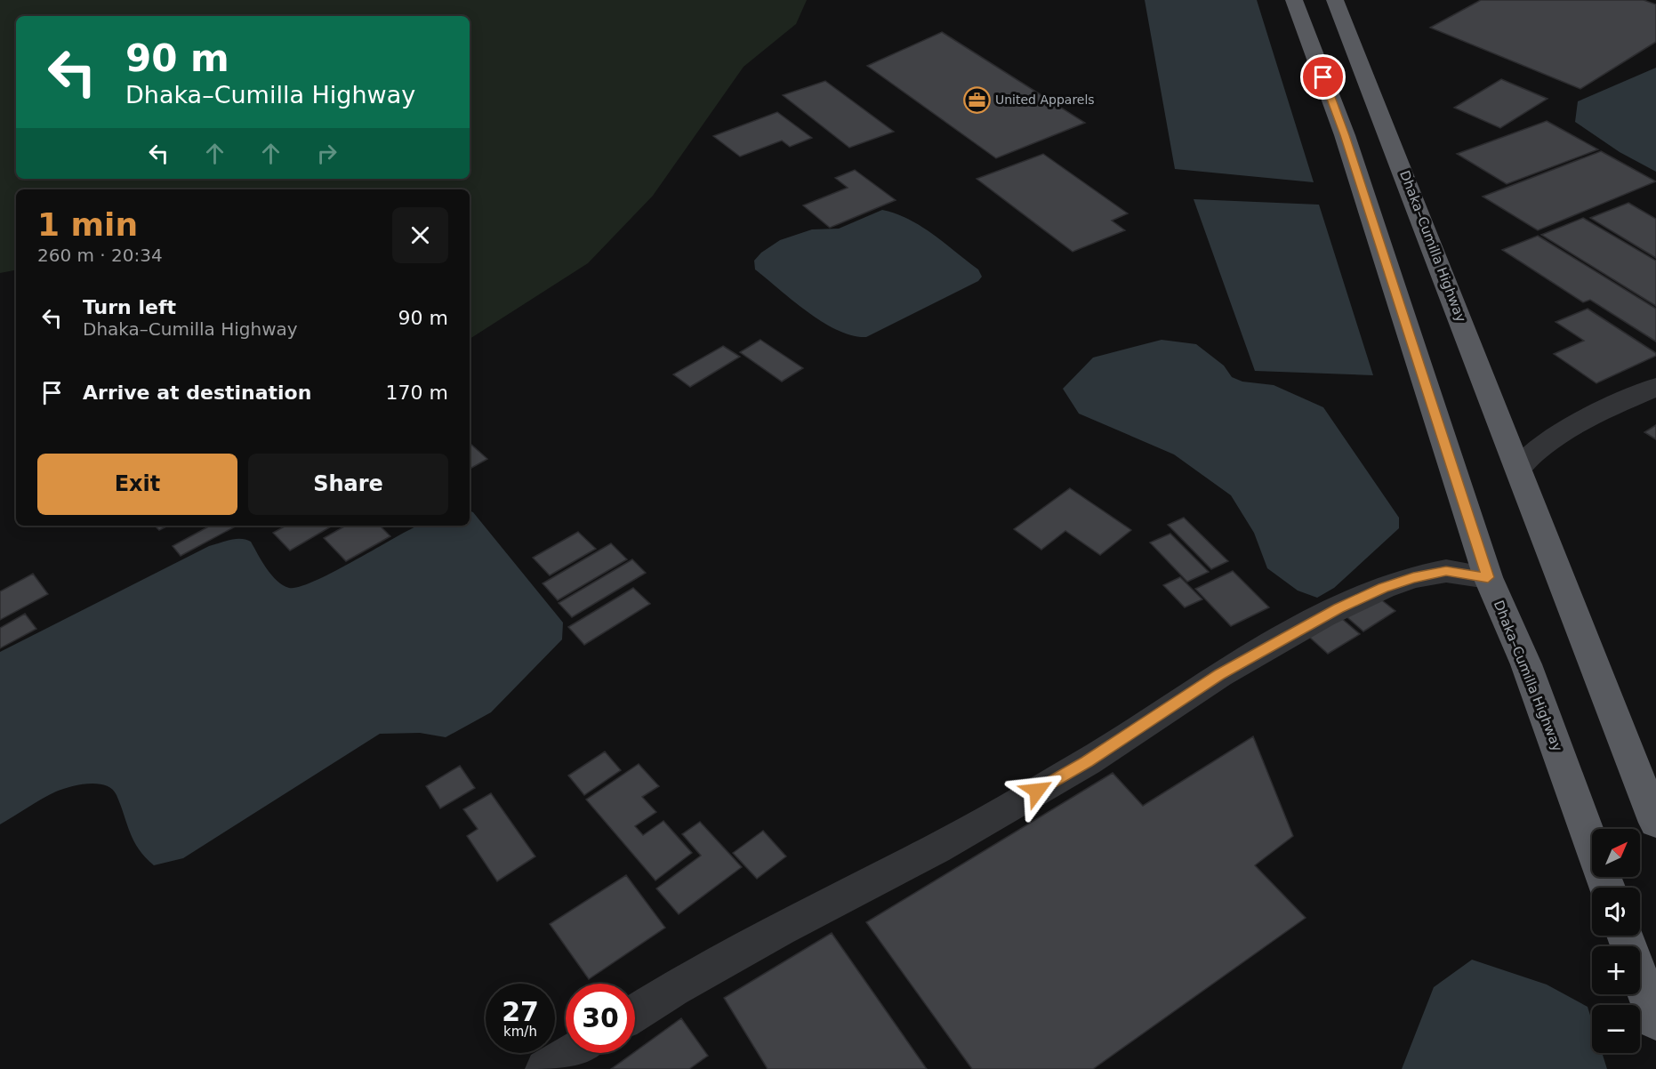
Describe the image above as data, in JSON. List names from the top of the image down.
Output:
{
  "streets": {
    "highway": ["Dhaka–Cumilla Highway"]
  },
  "places": {
    "office": ["United Apparels"]
  },
  "north": "top right",
  "page": {
    "turn": ["90 m", "Dhaka–Cumilla Highway"],
    "heading": ["1 min", "260 m · 20:34"],
    "list": [
      {
        "name": "Turn left",
        "note": "Dhaka–Cumilla Highway",
        "value": "90 m"
      },
      {
        "name": "Arrive at destination",
        "value": "170 m"
      }
    ],
    "buttons": ["Exit", "Share"],
    "map_buttons": ["+", "−"],
    "speed": "27 km/h",
    "limit": "30"
  }
}
